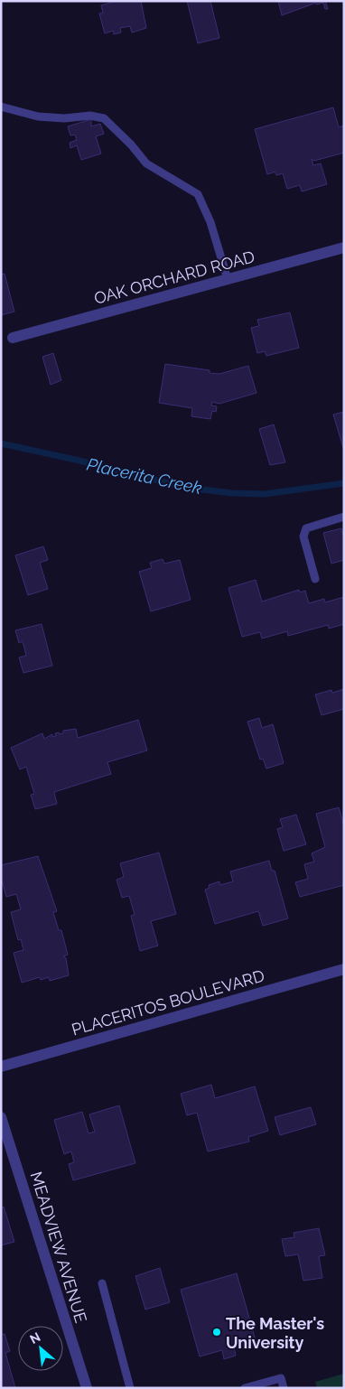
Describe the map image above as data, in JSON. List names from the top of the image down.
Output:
{
  "streets": {
    "street": ["OAK ORCHARD ROAD", "PLACERITOS BOULEVARD", "MEADVIEW AVENUE"]
  },
  "water": ["Placerita Creek"],
  "places": ["The Master's University"],
  "north": "top left"
}
